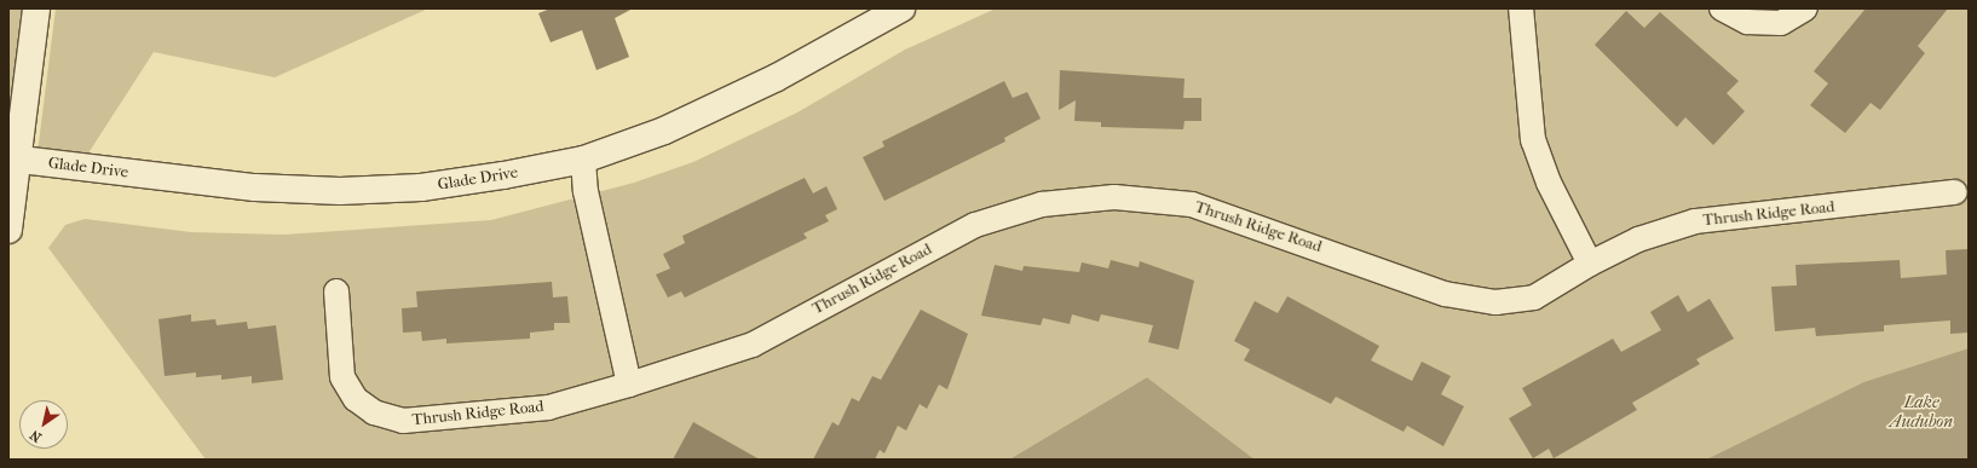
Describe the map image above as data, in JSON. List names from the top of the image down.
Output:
{
  "streets": {
    "street": ["Glade Drive", "Thrush Ridge Road"]
  },
  "water": ["Lake Audubon"],
  "north": "bottom left"
}
